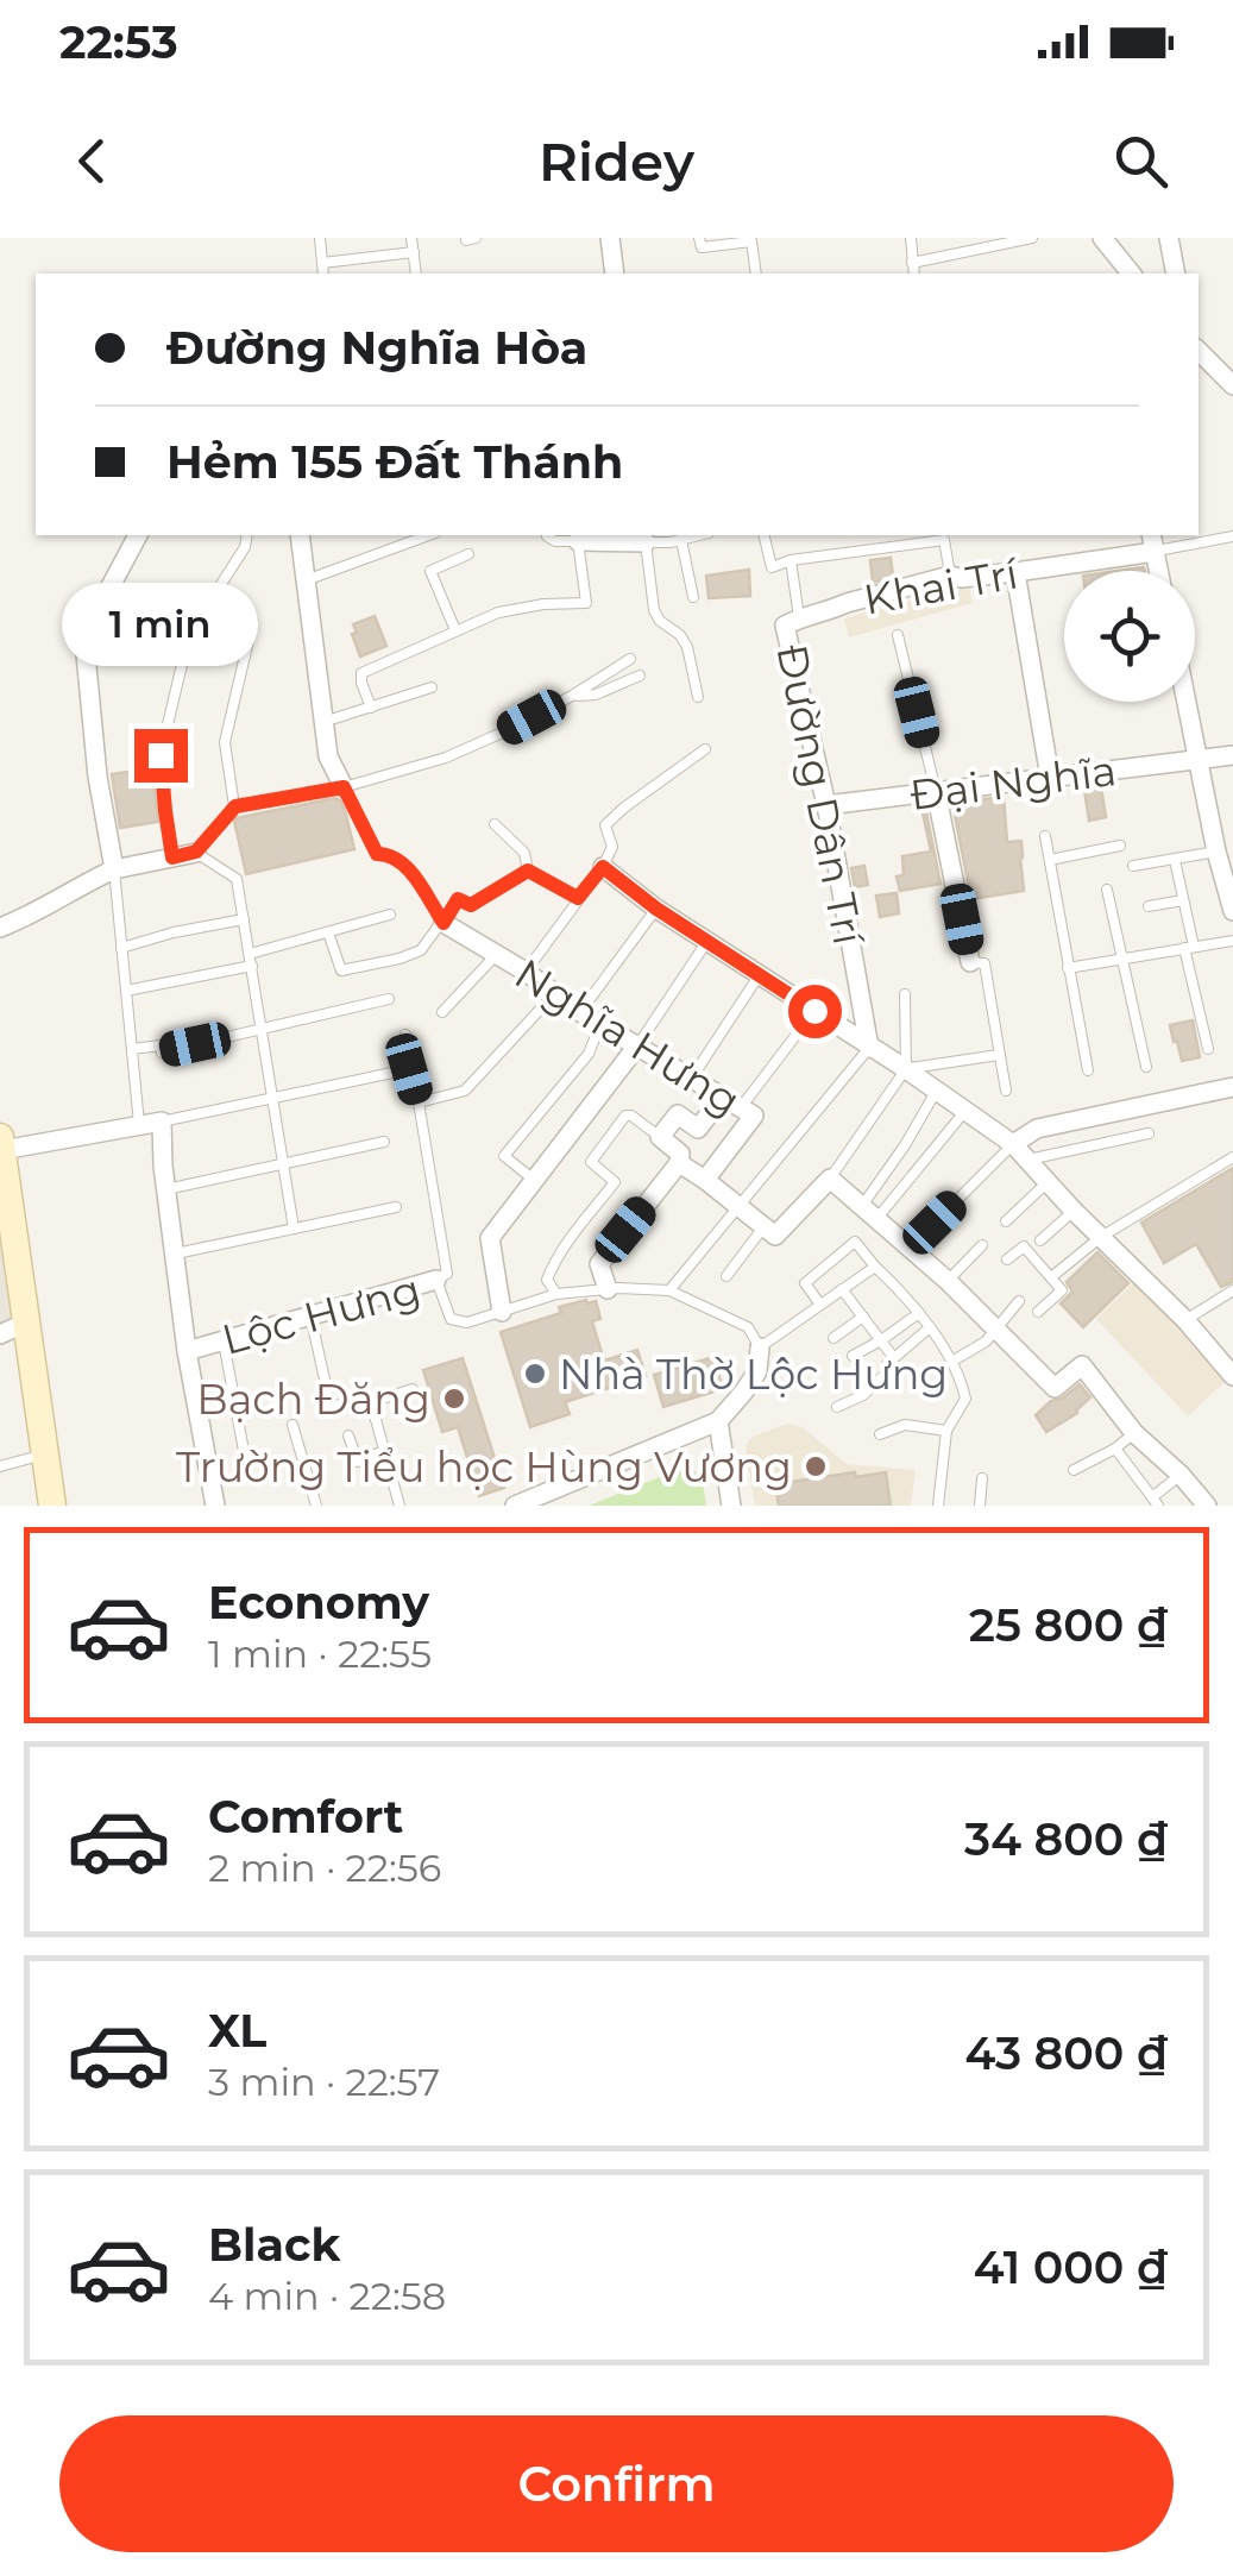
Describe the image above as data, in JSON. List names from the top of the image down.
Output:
{
  "streets": {
    "street": [
      "Khai Trí",
      "Đại Nghĩa",
      "Đường Dân Trí",
      "Nghĩa Hưng",
      "Lộc Hưng"
    ]
  },
  "crossings": [
    ["Khai Trí", "Đường Dân Trí"],
    ["Đại Nghĩa", "Đường Dân Trí"]
  ],
  "places": ["Nhà Thờ Lộc Hưng", "Bạch Đăng", "Trường Tiểu học Hùng Vương"],
  "page": {
    "status": "22:53",
    "header": "Ridey",
    "banner": ["Đường Nghĩa Hòa", "Hẻm 155 Đất Thánh"],
    "bubble": "1 min",
    "list": [
      {
        "name": "Economy",
        "note": "1 min · 22:55",
        "value": "25 800 ₫"
      },
      {
        "name": "Comfort",
        "note": "2 min · 22:56",
        "value": "34 800 ₫"
      },
      {
        "name": "XL",
        "note": "3 min · 22:57",
        "value": "43 800 ₫"
      },
      {
        "name": "Black",
        "note": "4 min · 22:58",
        "value": "41 000 ₫"
      }
    ],
    "buttons": "Confirm"
  }
}
